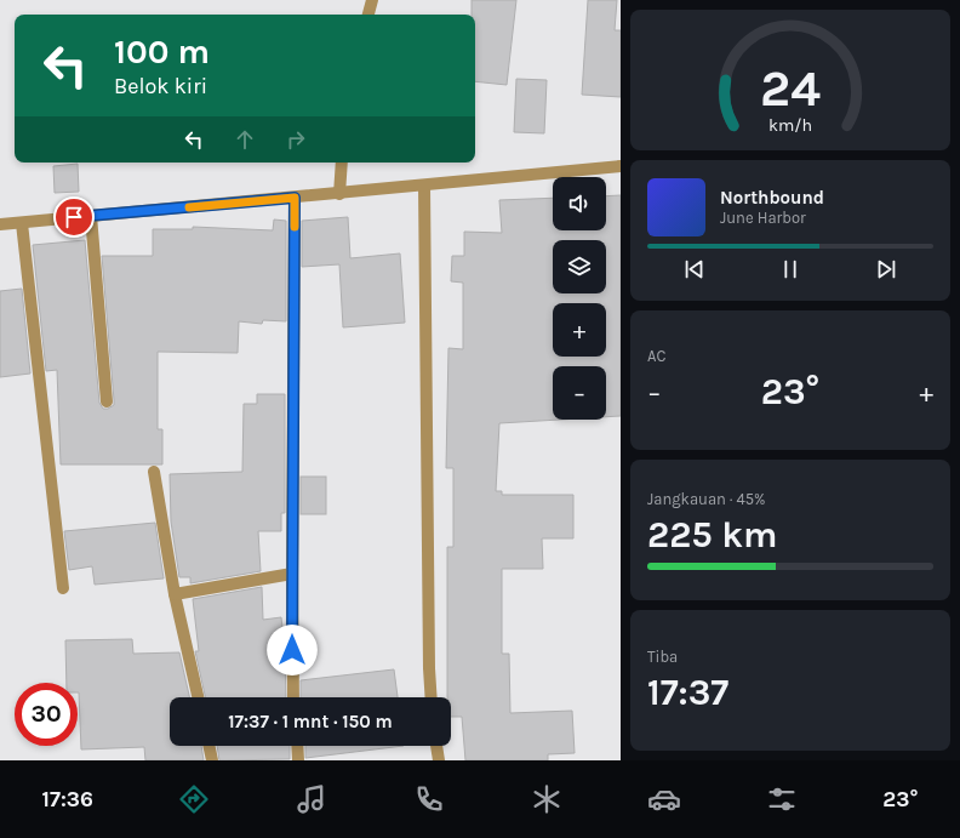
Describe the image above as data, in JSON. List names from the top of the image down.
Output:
{
  "page": {
    "turn": ["100 m", "Belok kiri"],
    "map_buttons": ["+", "−"],
    "song": ["Northbound", "June Harbor"],
    "tile": [
      "AC",
      ["Jangkauan · 45%", "225 km"],
      ["Tiba", "17:37"]
    ],
    "heat": ["−", "23°", "+"],
    "limit": "30",
    "trip": "17:37 · 1 mnt · 150 m",
    "tabs": ["17:36", "23°"],
    "gauge": ["24", "km/h"]
  }
}
